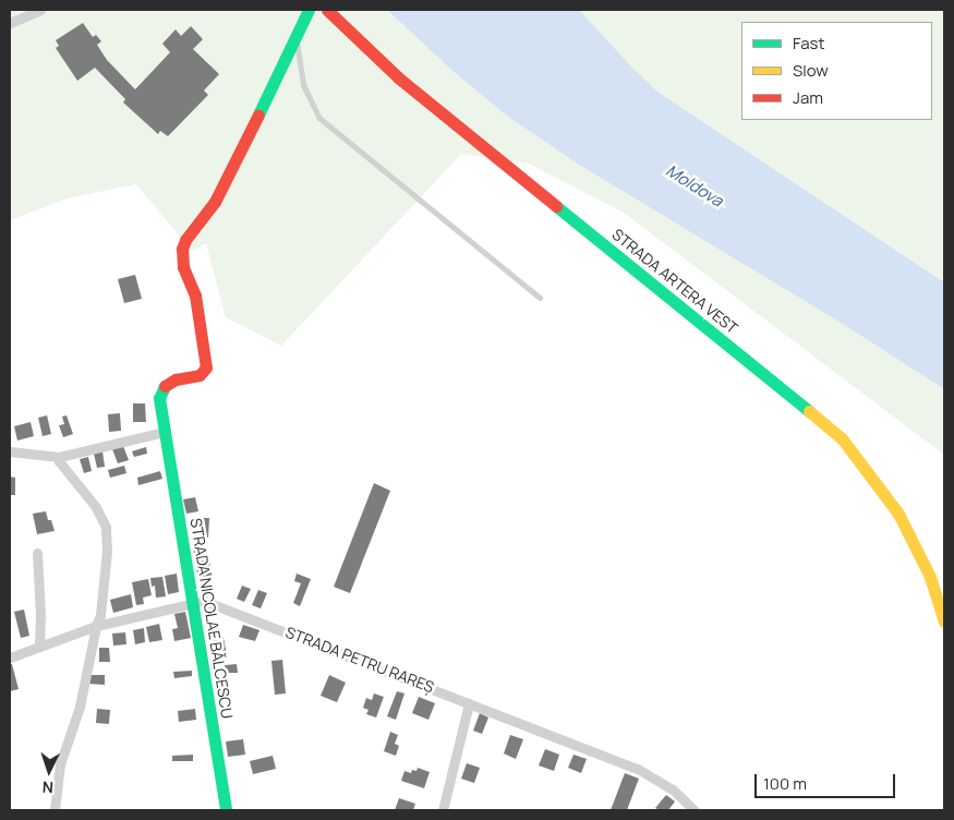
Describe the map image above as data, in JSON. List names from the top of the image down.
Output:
{
  "streets": {
    "main road": ["STRADA ARTERA VEST", "STRADA NICOLAE BĂLCESCU"],
    "street": ["STRADA PETRU RAREȘ"]
  },
  "crossings": [
    ["STRADA NICOLAE BĂLCESCU", "STRADA PETRU RAREȘ"]
  ],
  "water": ["Moldova"],
  "legend": ["Fast", "Slow", "Jam"],
  "scale_bar": "100 m",
  "north": "bottom"
}
